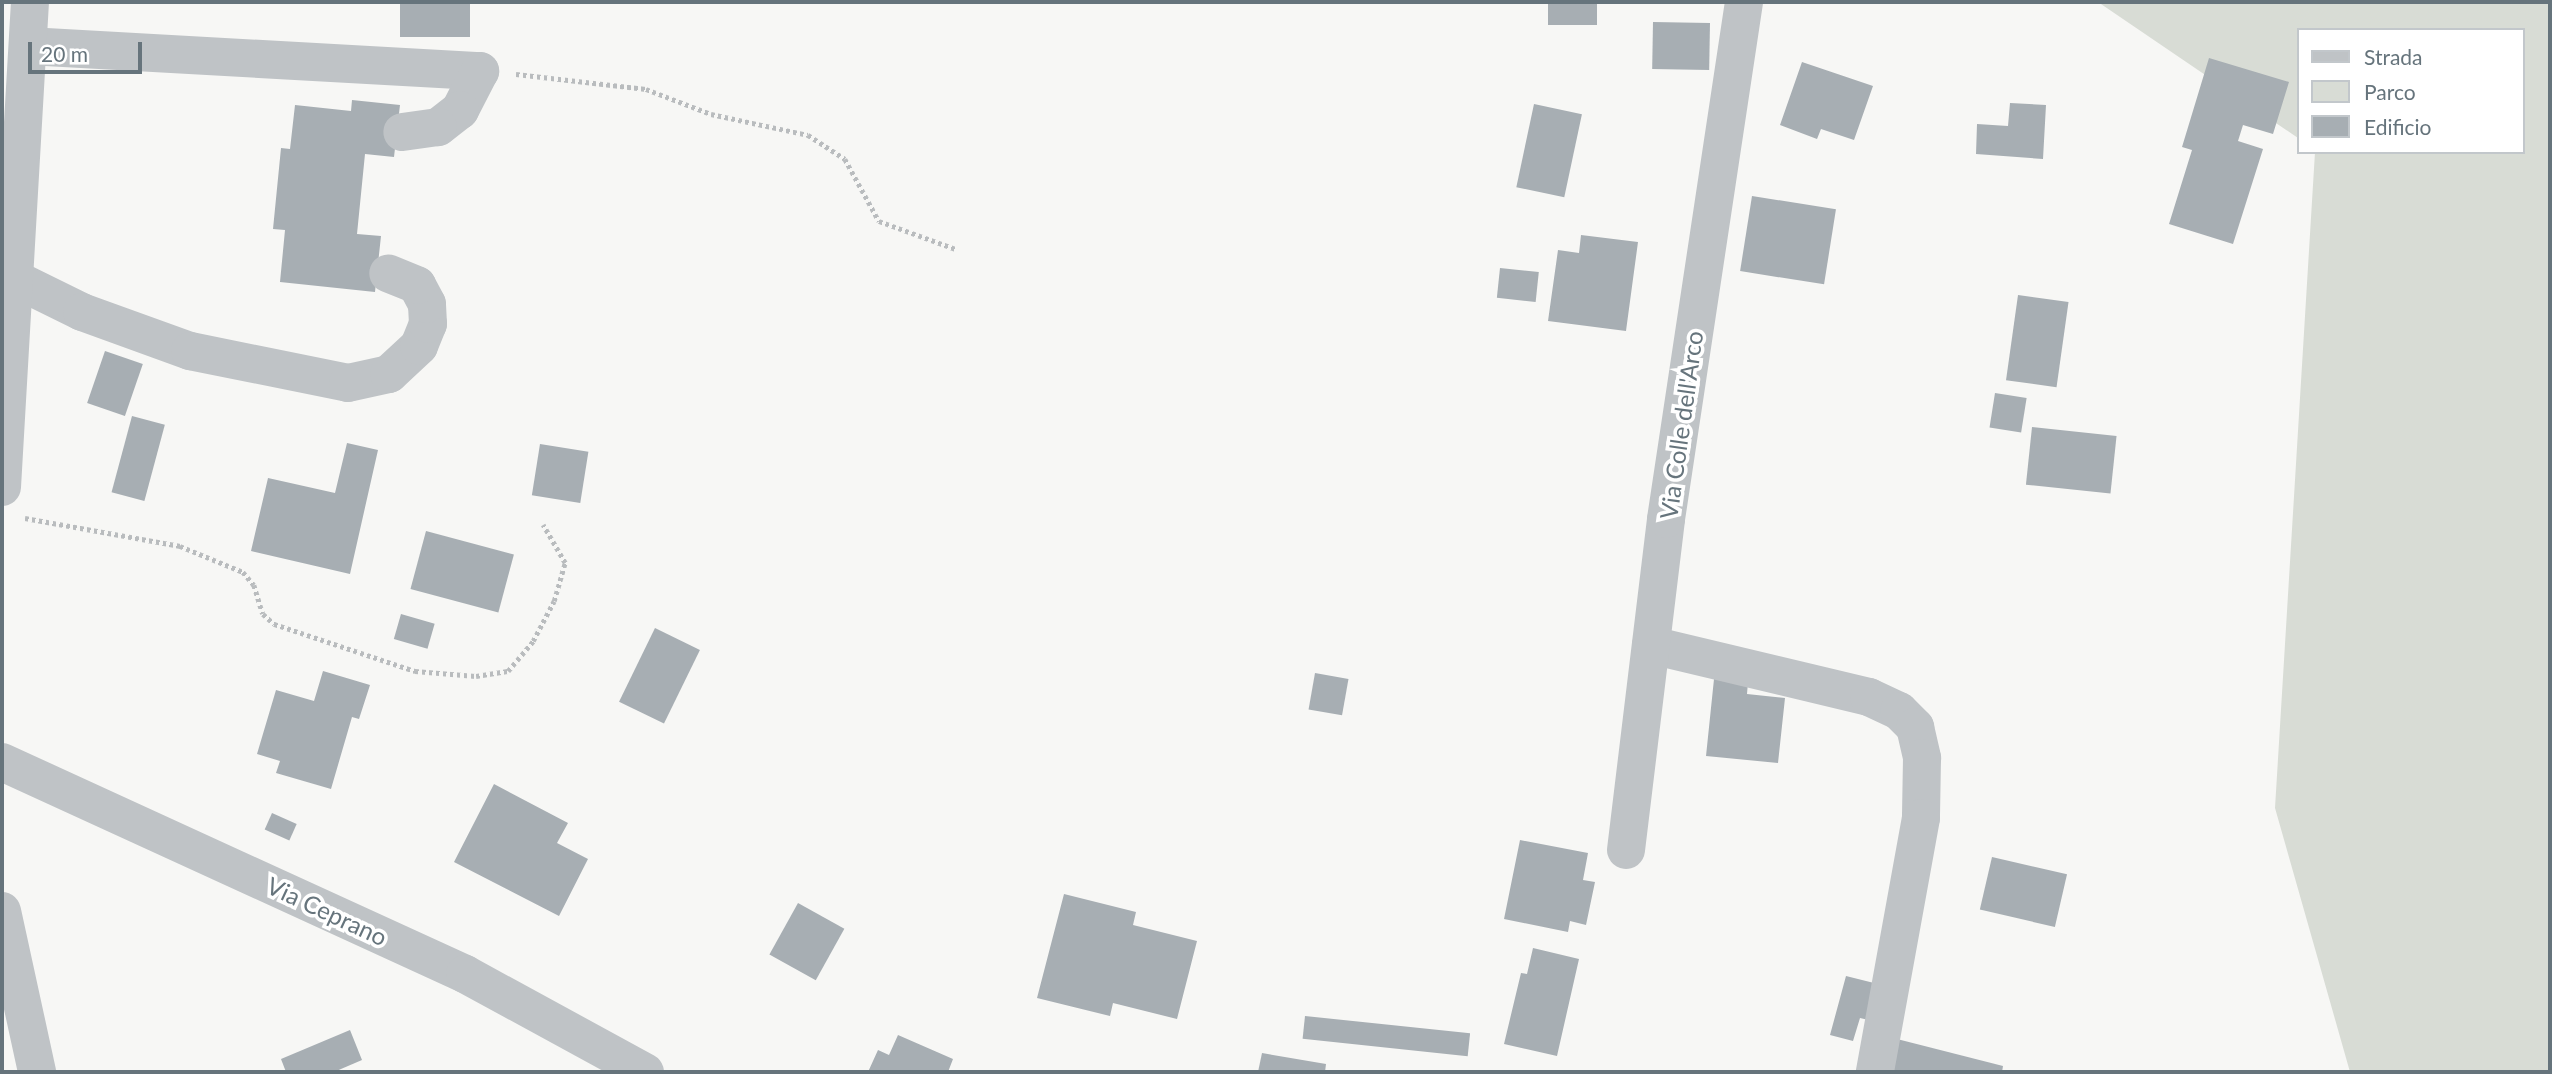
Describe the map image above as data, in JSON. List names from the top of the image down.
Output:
{
  "streets": {
    "street": ["Via Colle dell'Arco", "Via Ceprano"]
  },
  "legend": ["Strada", "Parco", "Edificio"],
  "scale_bar": "20 m"
}
